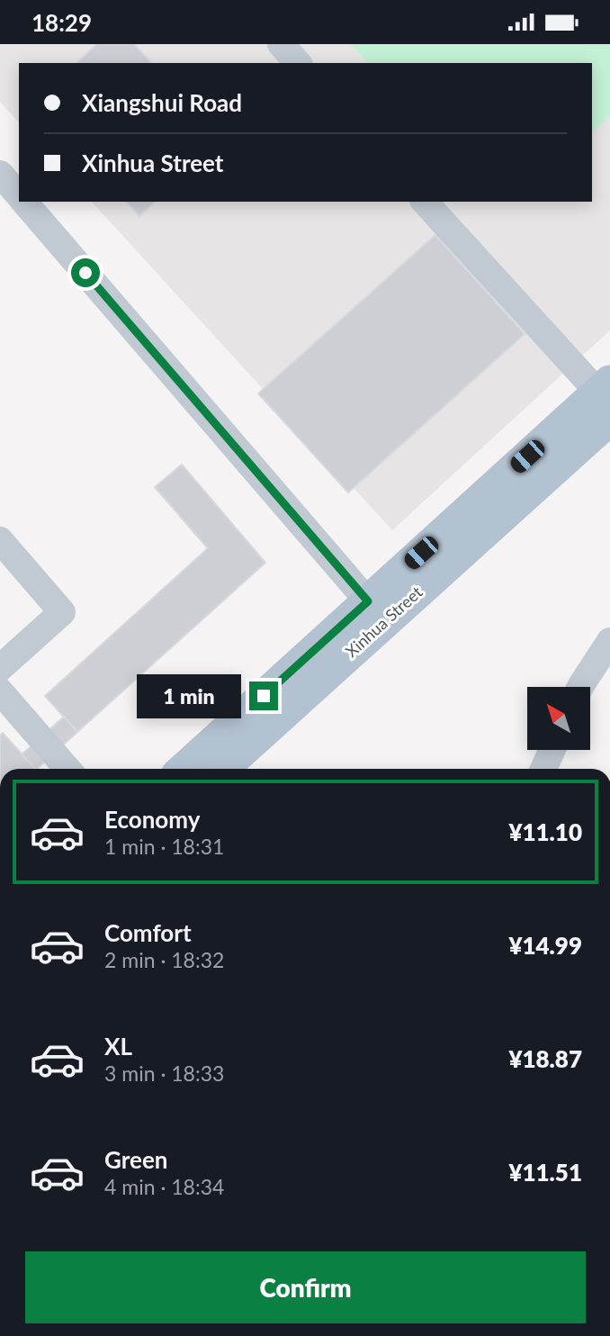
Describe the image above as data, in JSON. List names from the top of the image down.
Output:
{
  "streets": {
    "main road": ["Xinhua Street"]
  },
  "north": "top left",
  "page": {
    "status": "18:29",
    "banner": ["Xiangshui Road", "Xinhua Street"],
    "bubble": "1 min",
    "list": [
      {
        "name": "Economy",
        "note": "1 min · 18:31",
        "value": "¥11.10"
      },
      {
        "name": "Comfort",
        "note": "2 min · 18:32",
        "value": "¥14.99"
      },
      {
        "name": "XL",
        "note": "3 min · 18:33",
        "value": "¥18.87"
      },
      {
        "name": "Green",
        "note": "4 min · 18:34",
        "value": "¥11.51"
      }
    ],
    "buttons": "Confirm"
  }
}
